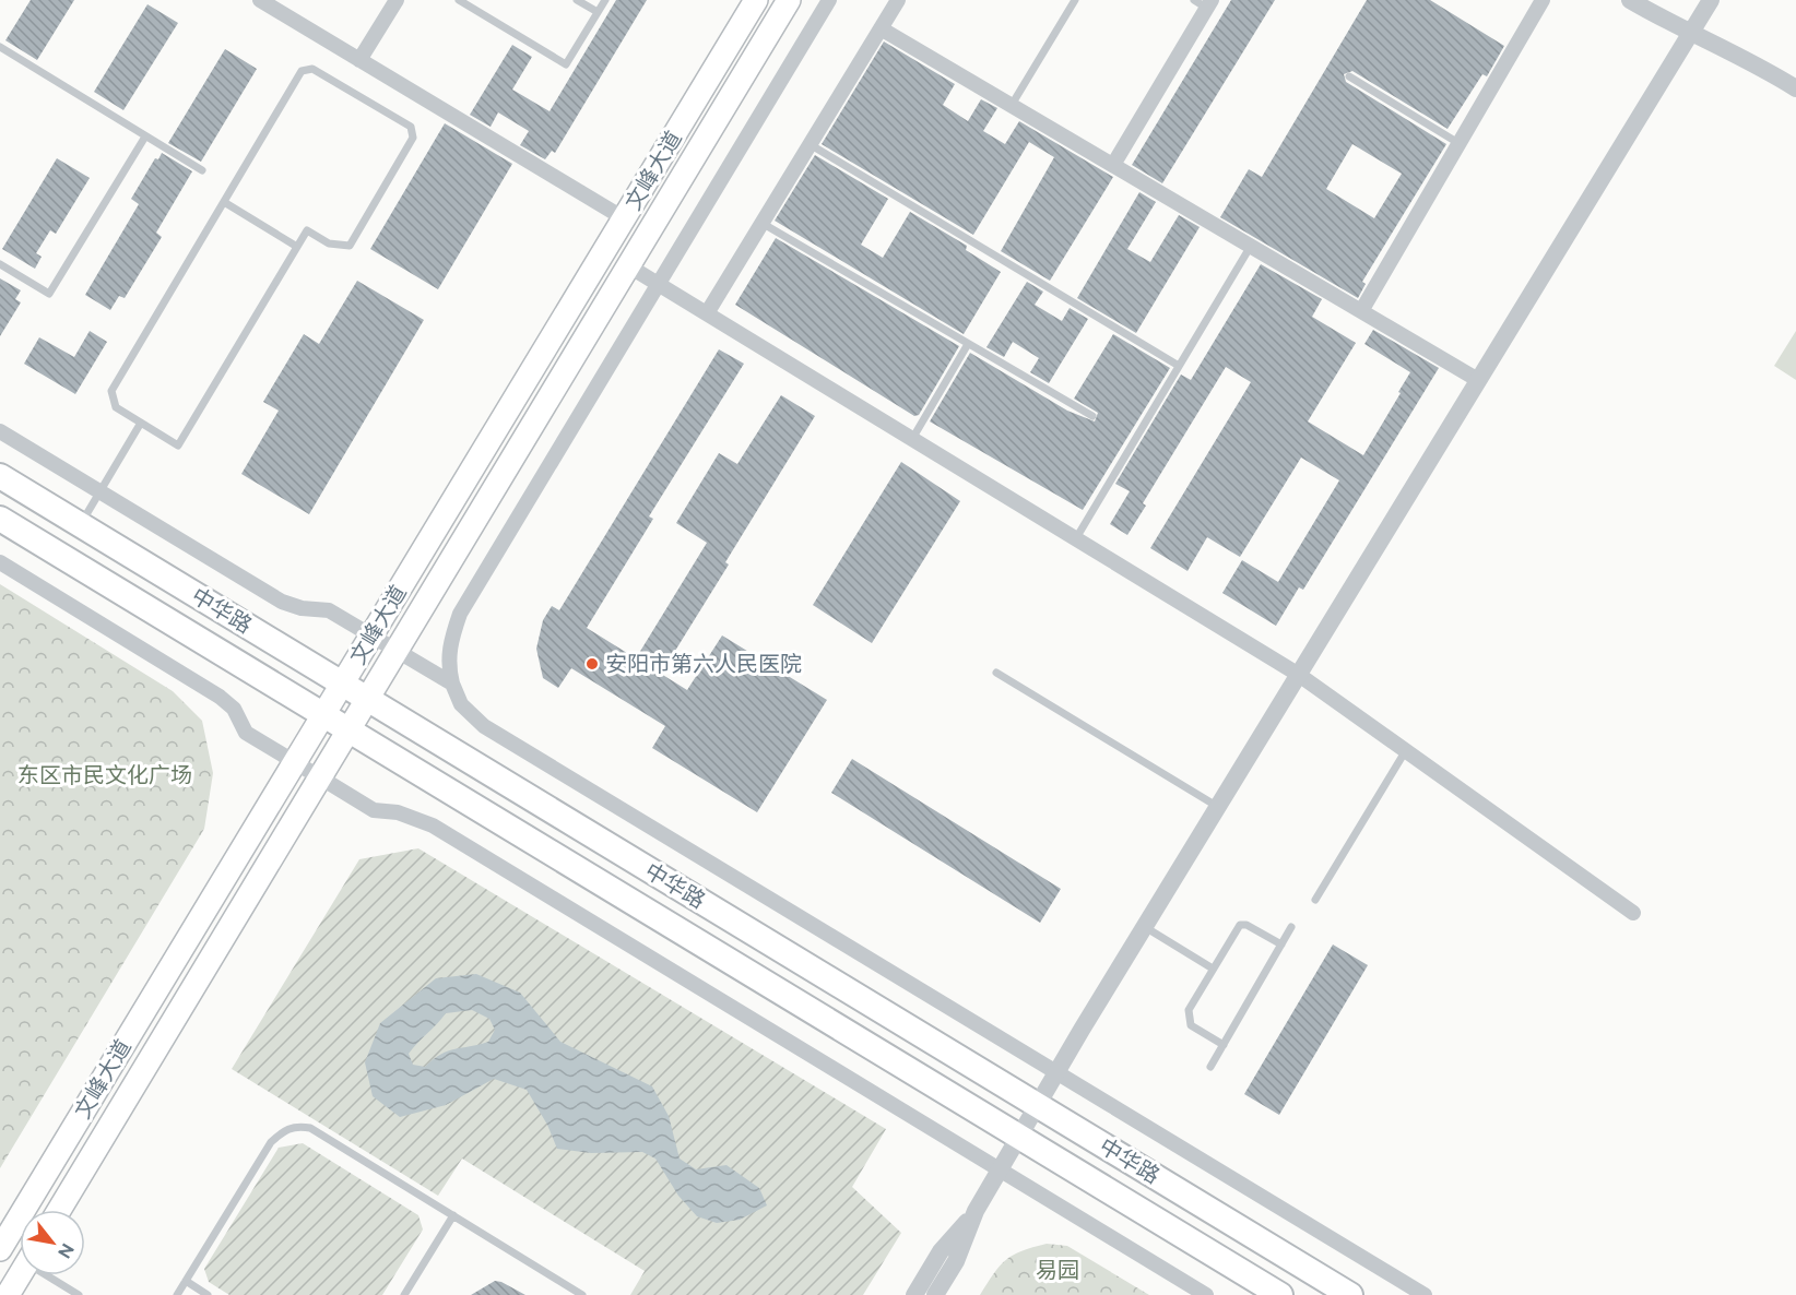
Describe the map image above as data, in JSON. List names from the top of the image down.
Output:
{
  "streets": {
    "highway": ["中华路"],
    "main road": ["文峰大道"]
  },
  "crossings": [
    ["文峰大道", "中华路"]
  ],
  "parks": ["东区市民文化广场", "易园"],
  "places": ["安阳市第六人民医院"],
  "north": "bottom right"
}
